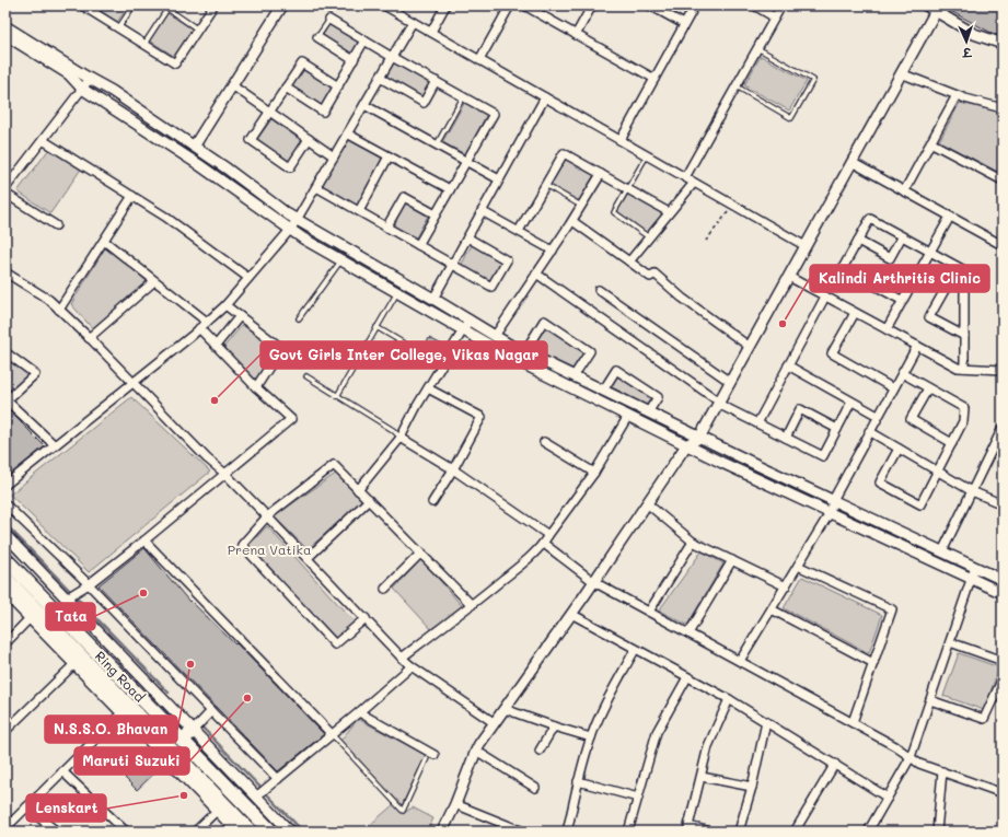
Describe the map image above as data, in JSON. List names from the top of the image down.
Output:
{
  "streets": {
    "highway": ["Ring Road"]
  },
  "parks": ["Prena Vatika"],
  "places": [
    "Kalindi Arthritis Clinic",
    "Govt Girls Inter College, Vikas Nagar",
    "Tata",
    "N.S.S.O. Bhavan",
    "Maruti Suzuki",
    "Lenskart"
  ],
  "north": "bottom"
}
